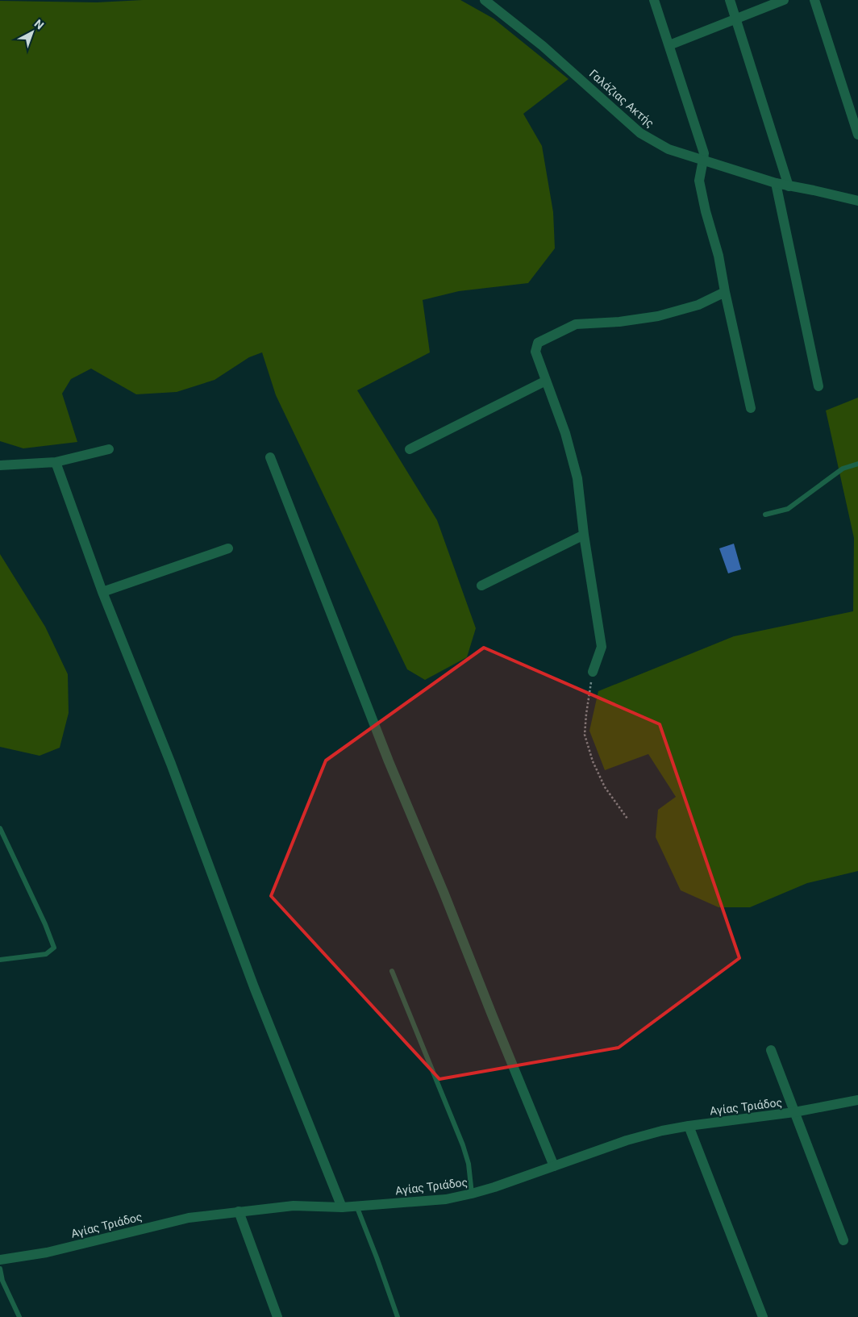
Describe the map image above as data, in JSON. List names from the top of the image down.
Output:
{
  "streets": {
    "street": ["Γαλάζιας Ακτής", "Αγίας Τριάδος"]
  },
  "north": "top right"
}
